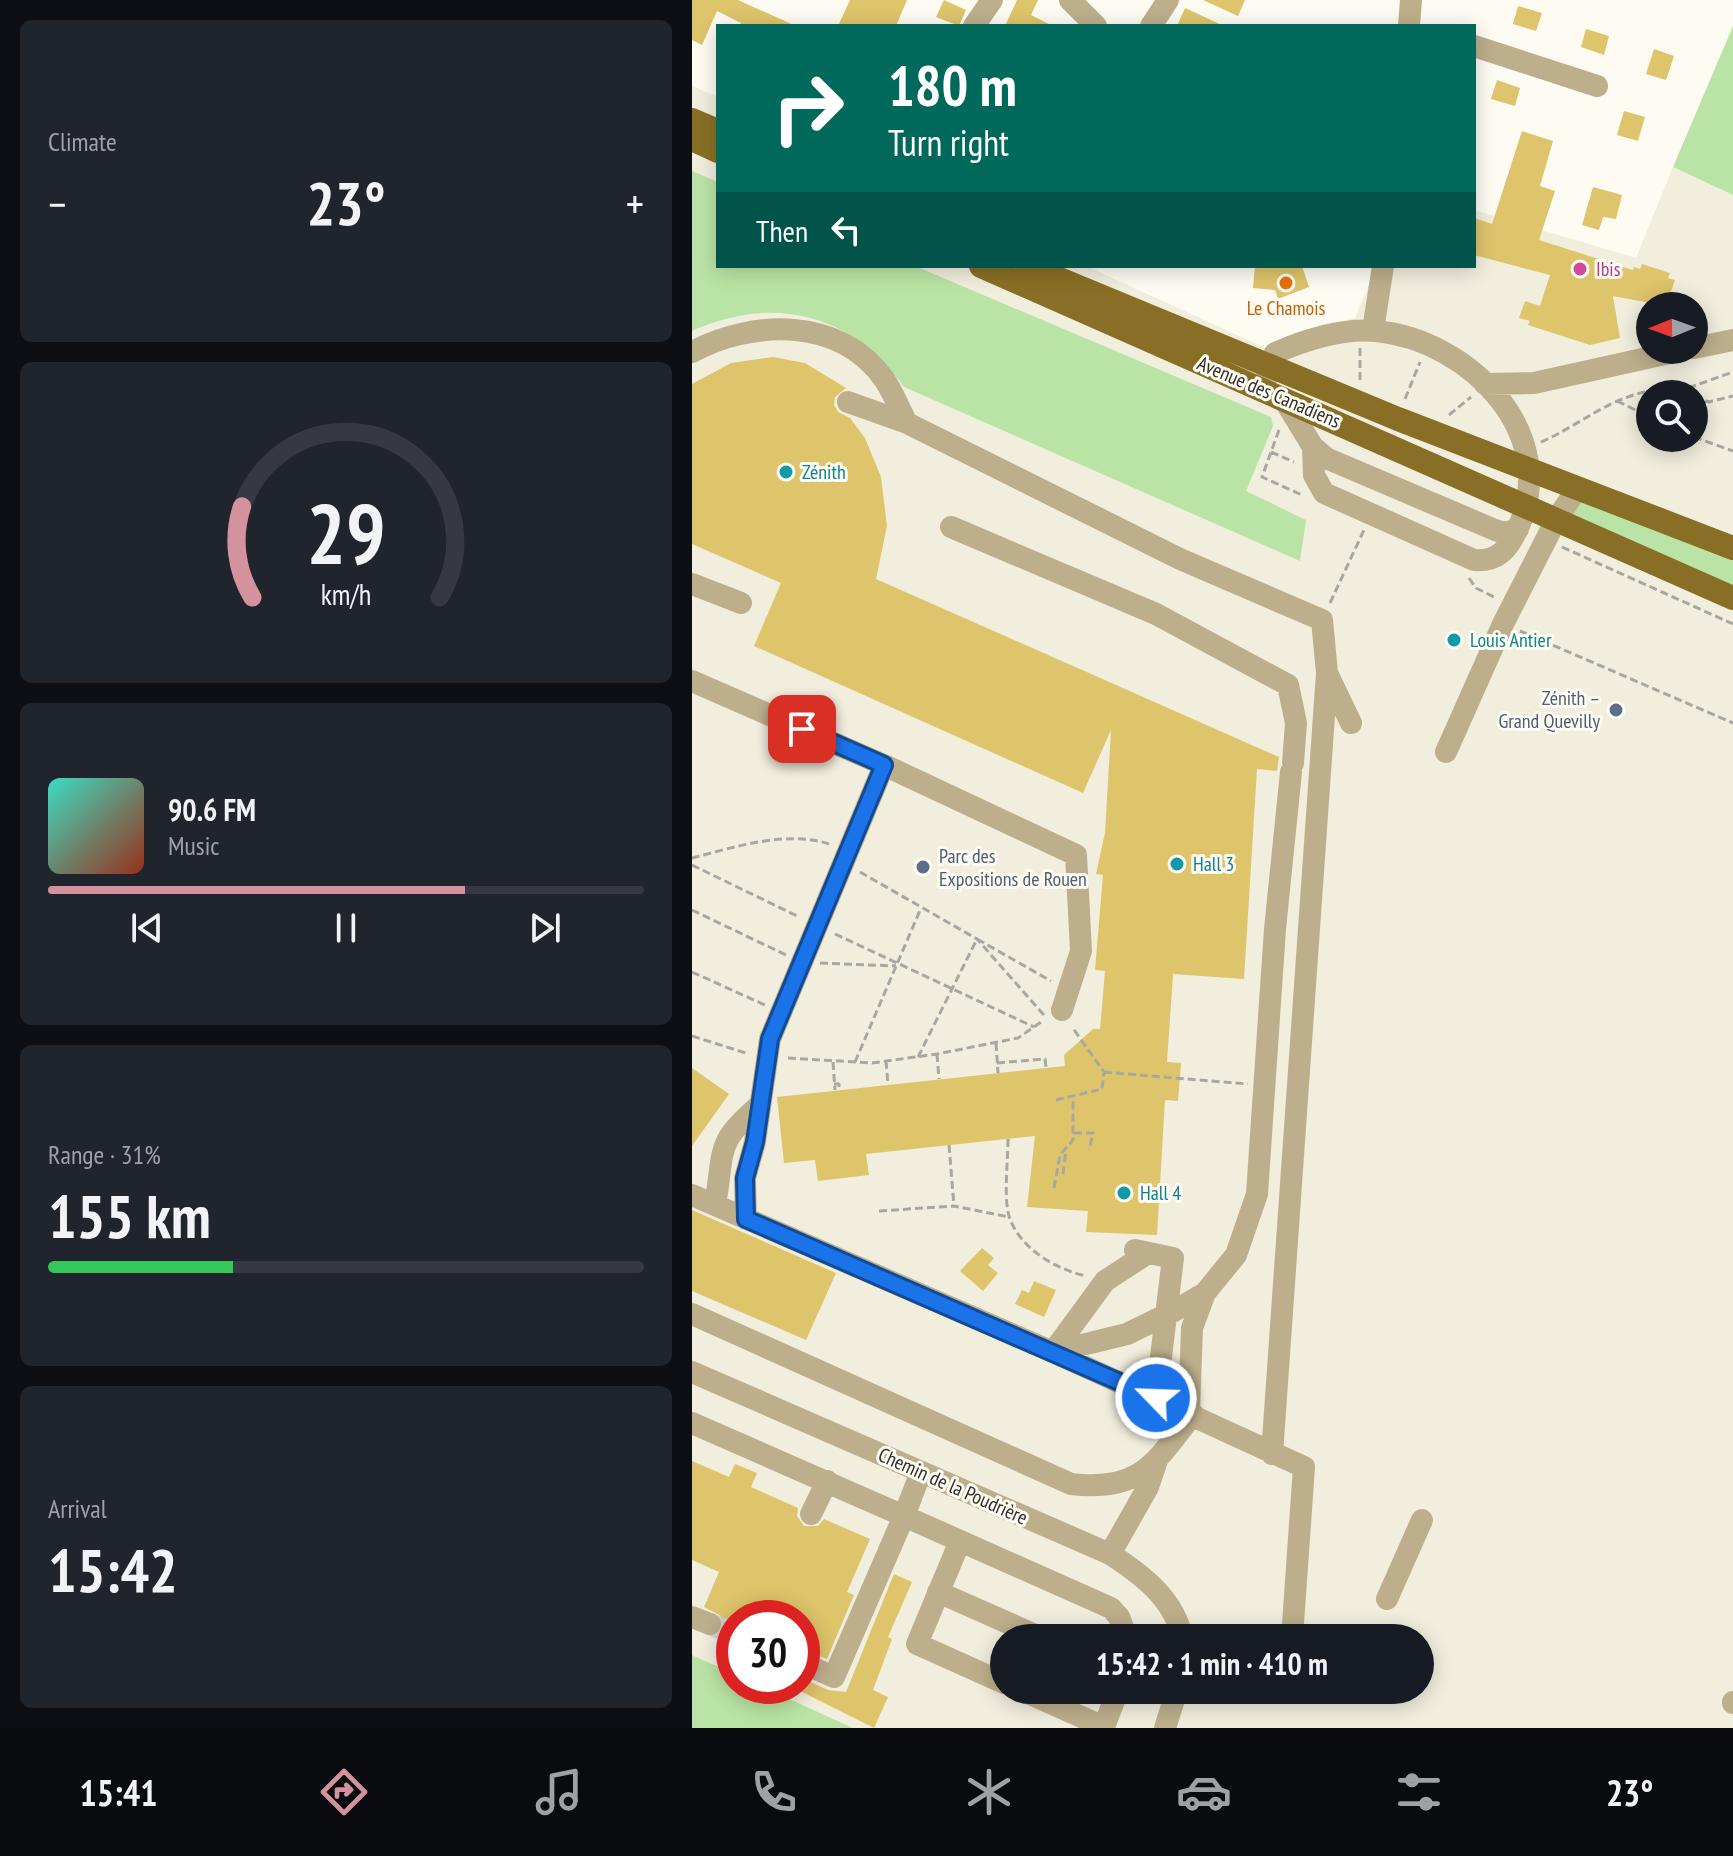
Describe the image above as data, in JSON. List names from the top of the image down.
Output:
{
  "streets": {
    "main road": ["Avenue des Canadiens"],
    "street": ["Chemin de la Poudrière"]
  },
  "places": [
    "Ibis",
    "Le Chamois",
    "Zénith",
    "Louis Antier",
    "Zénith – Grand Quevilly",
    "Hall 3",
    "Parc des Expositions de Rouen",
    "Hall 4"
  ],
  "north": "left",
  "page": {
    "tile": [
      "Climate",
      ["Range · 31%", "155 km"],
      ["Arrival", "15:42"]
    ],
    "turn": ["180 m", "Turn right"],
    "heat": ["−", "23°", "+"],
    "then": "Then",
    "song": ["90.6 FM", "Music"],
    "limit": "30",
    "trip": "15:42 · 1 min · 410 m",
    "tabs": ["15:41", "23°"],
    "gauge": ["29", "km/h"]
  }
}
